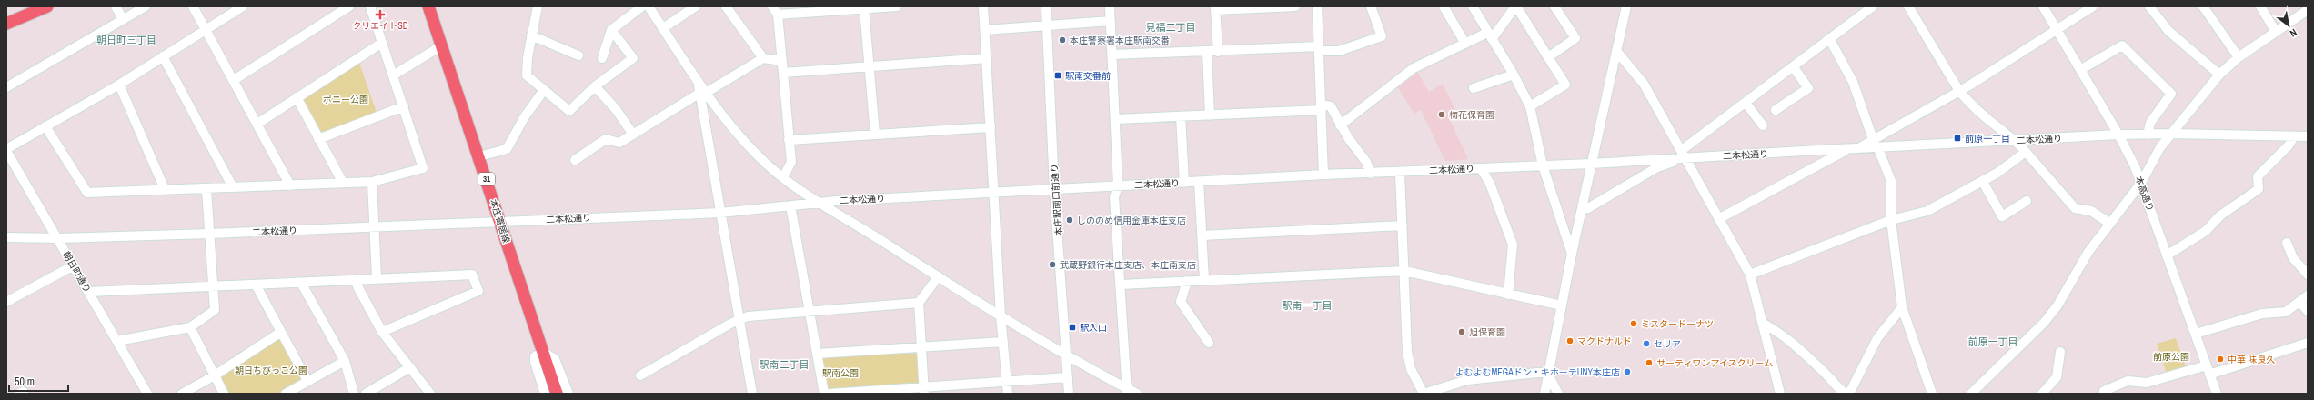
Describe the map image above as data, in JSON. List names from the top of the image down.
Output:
{
  "streets": {
    "main road": ["31", "本庄寄居線"],
    "street": [
      "二本松通り",
      "本高通り",
      "本庄駅南口前通り",
      "朝日町通り"
    ]
  },
  "crossings": [
    ["二本松通り", "本高通り"],
    ["二本松通り", "本庄駅南口前通り"],
    ["二本松通り", "本庄寄居線"],
    ["二本松通り", "朝日町通り"]
  ],
  "districts": [
    "見福二丁目",
    "朝日町三丁目",
    "駅南一丁目",
    "前原一丁目",
    "駅南二丁目"
  ],
  "parks": [
    "ポニー公園",
    "前原公園",
    "朝日ちびっこ公園",
    "駅南公園"
  ],
  "places": {
    "health": ["クリエイトSD"],
    "other": [
      "本庄警察署本庄駅南交番",
      "梅花保育園",
      "しののめ信用金庫本庄支店",
      "武蔵野銀行本庄支店、本庄南支店",
      "ミスタードーナツ",
      "旭保育園",
      "マクドナルド",
      "セリア",
      "中華 味良久",
      "サーティワンアイスクリーム",
      "よむよむMEGAドン・キホーテUNY本庄店"
    ],
    "transit": ["駅南交番前", "前原一丁目", "駅入口"]
  },
  "scale_bar": "50 m",
  "north": "bottom right"
}
